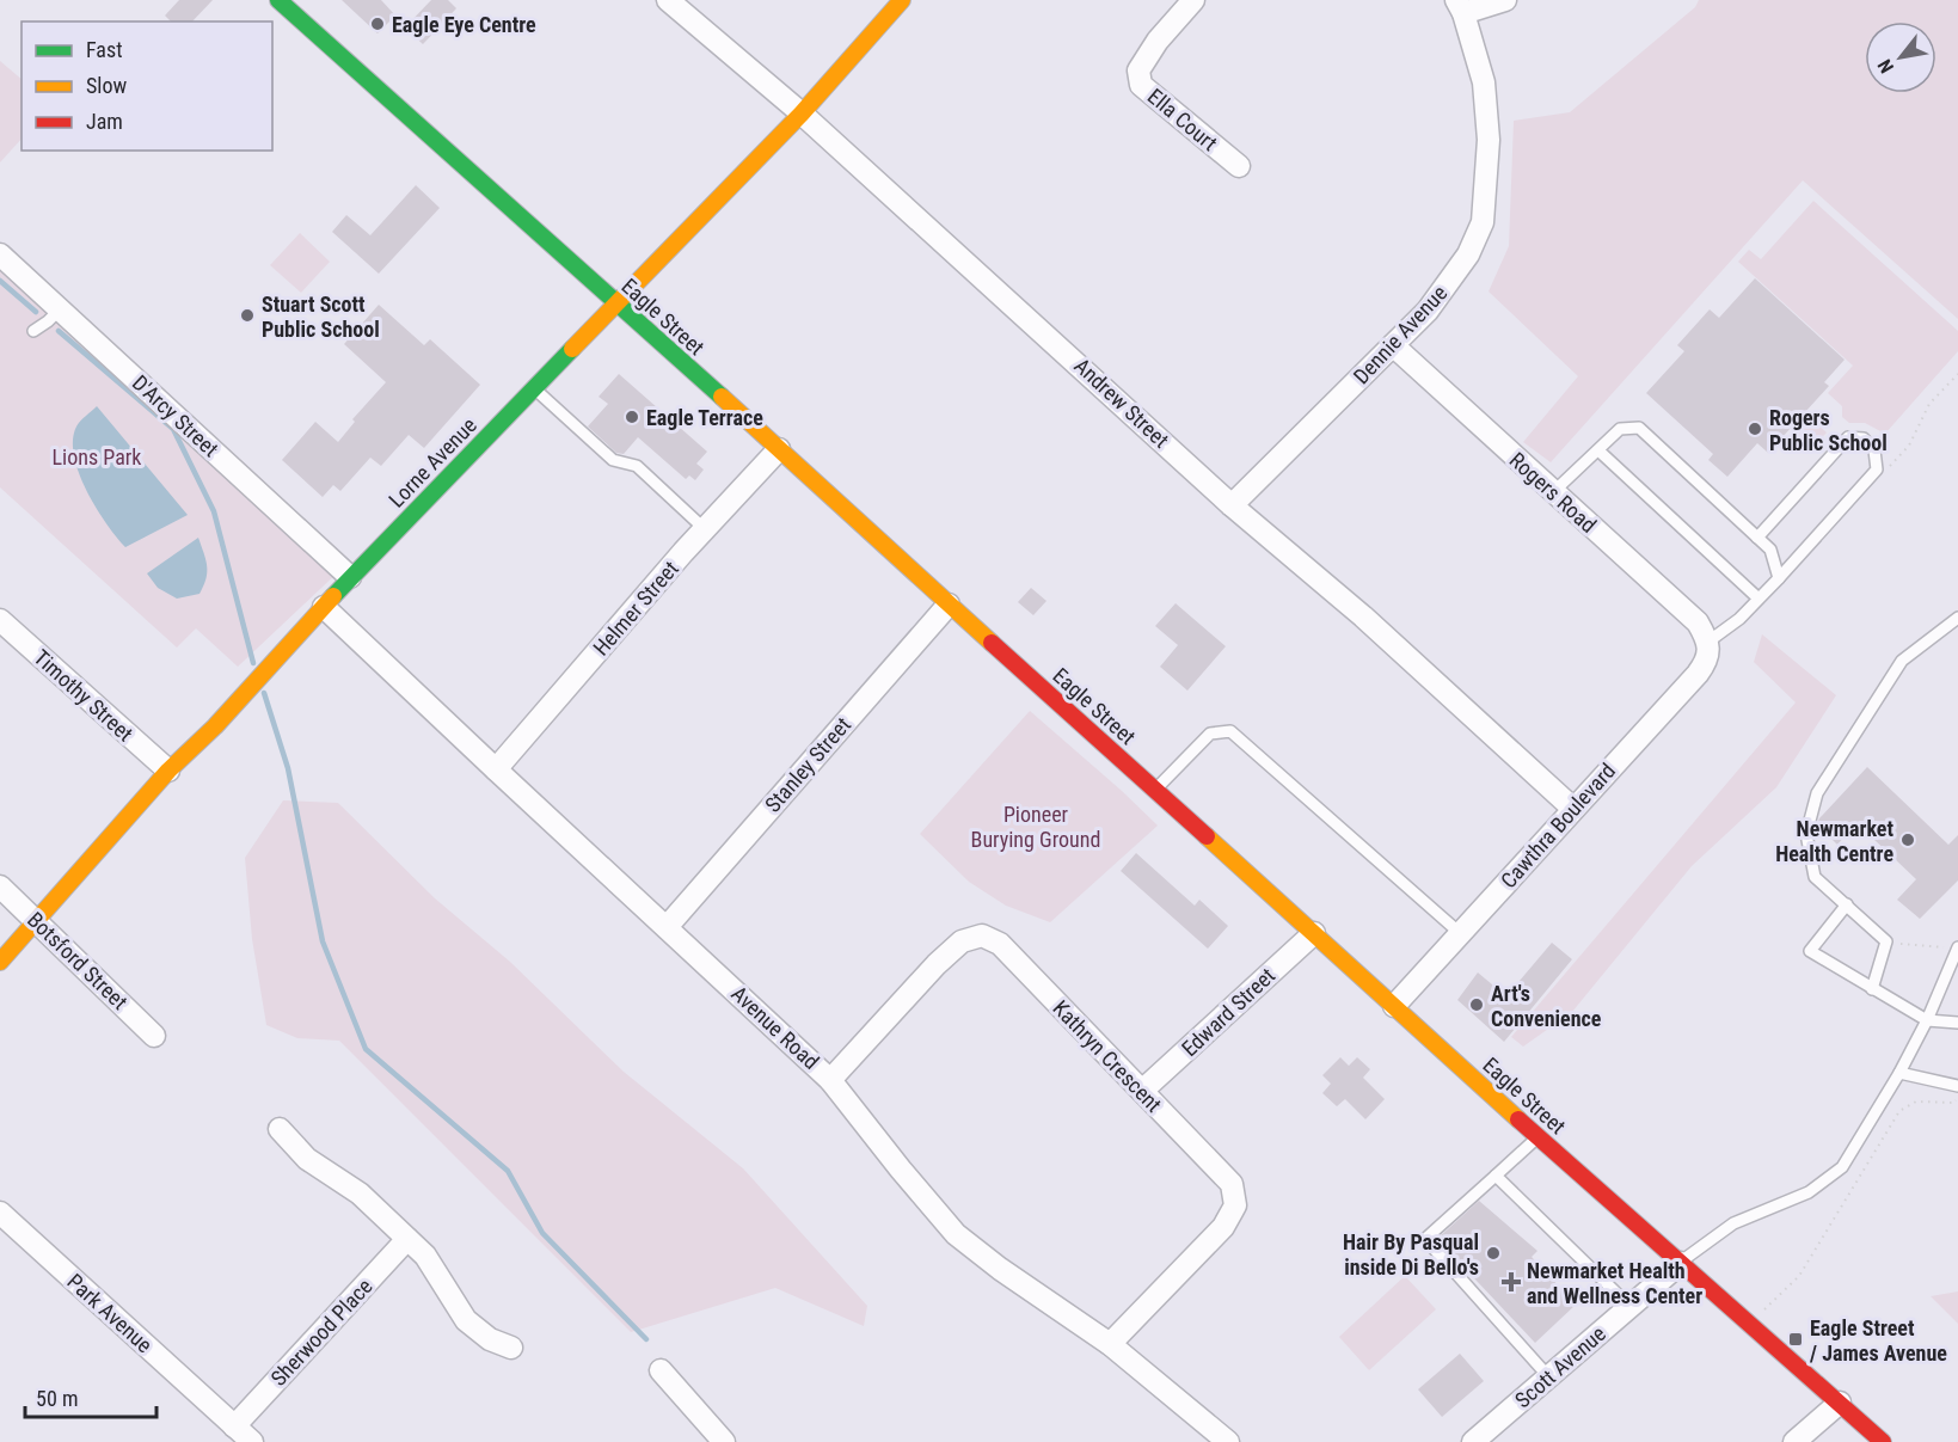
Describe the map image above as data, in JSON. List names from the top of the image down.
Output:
{
  "streets": {
    "main road": ["Eagle Street", "Lorne Avenue"],
    "street": [
      "Ella Court",
      "Dennie Avenue",
      "Andrew Street",
      "D'Arcy Street",
      "Rogers Road",
      "Helmer Street",
      "Timothy Street",
      "Stanley Street",
      "Cawthra Boulevard",
      "Botsford Street",
      "Edward Street",
      "Avenue Road",
      "Kathryn Crescent",
      "Park Avenue",
      "Sherwood Place",
      "Scott Avenue"
    ]
  },
  "crossings": [
    ["Eagle Street", "Lorne Avenue"],
    ["Eagle Street", "Helmer Street"],
    ["Eagle Street", "Stanley Street"],
    ["Eagle Street", "Cawthra Boulevard"],
    ["Eagle Street", "Edward Street"],
    ["Eagle Street", "Scott Avenue"],
    ["Dennie Avenue", "Andrew Street"],
    ["Dennie Avenue", "Rogers Road"],
    ["Andrew Street", "Lorne Avenue"],
    ["Andrew Street", "Cawthra Boulevard"],
    ["D'Arcy Street", "Lorne Avenue"],
    ["Lorne Avenue", "Timothy Street"],
    ["Lorne Avenue", "Botsford Street"],
    ["Lorne Avenue", "Avenue Road"],
    ["Rogers Road", "Cawthra Boulevard"],
    ["Helmer Street", "Avenue Road"],
    ["Stanley Street", "Avenue Road"],
    ["Edward Street", "Kathryn Crescent"],
    ["Avenue Road", "Kathryn Crescent"],
    ["Park Avenue", "Sherwood Place"]
  ],
  "parks": ["Lions Park", "Pioneer Burying Ground"],
  "places": {
    "other": [
      "Eagle Eye Centre",
      "Stuart Scott Public School",
      "Eagle Terrace",
      "Rogers Public School",
      "Newmarket Health Centre",
      "Art's Convenience",
      "Hair By Pasqual inside Di Bello's"
    ],
    "health": ["Newmarket Health and Wellness Center"],
    "transit": ["Eagle Street / James Avenue"]
  },
  "legend": ["Fast", "Slow", "Jam"],
  "scale_bar": "50 m",
  "north": "bottom left"
}
